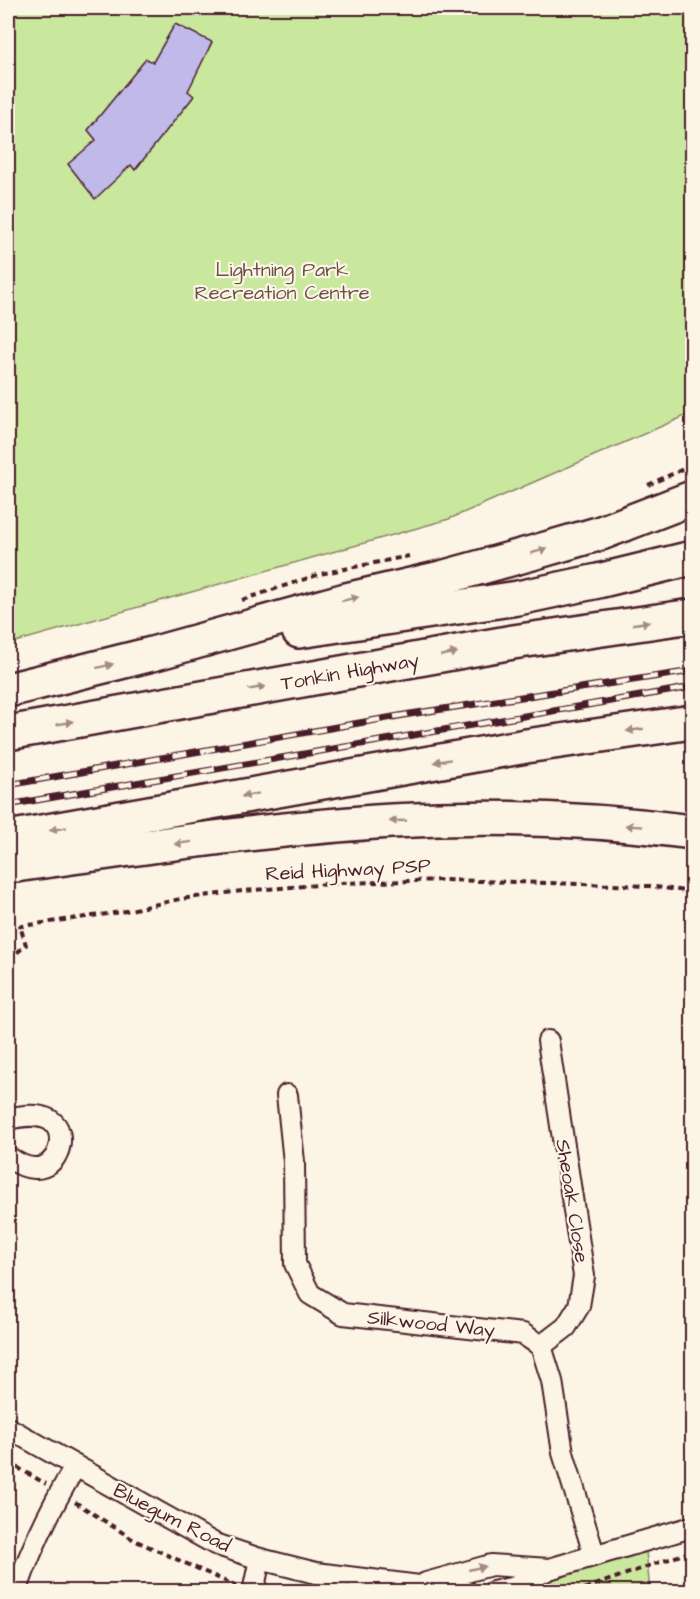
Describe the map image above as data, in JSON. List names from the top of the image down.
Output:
{
  "streets": {
    "highway": ["Tonkin Highway"],
    "street": ["Sheoak Close", "Silkwood Way", "Bluegum Road"],
    "path": ["Reid Highway PSP"]
  },
  "crossings": [
    ["Sheoak Close", "Silkwood Way"]
  ],
  "parks": ["Lightning Park Recreation Centre"]
}
